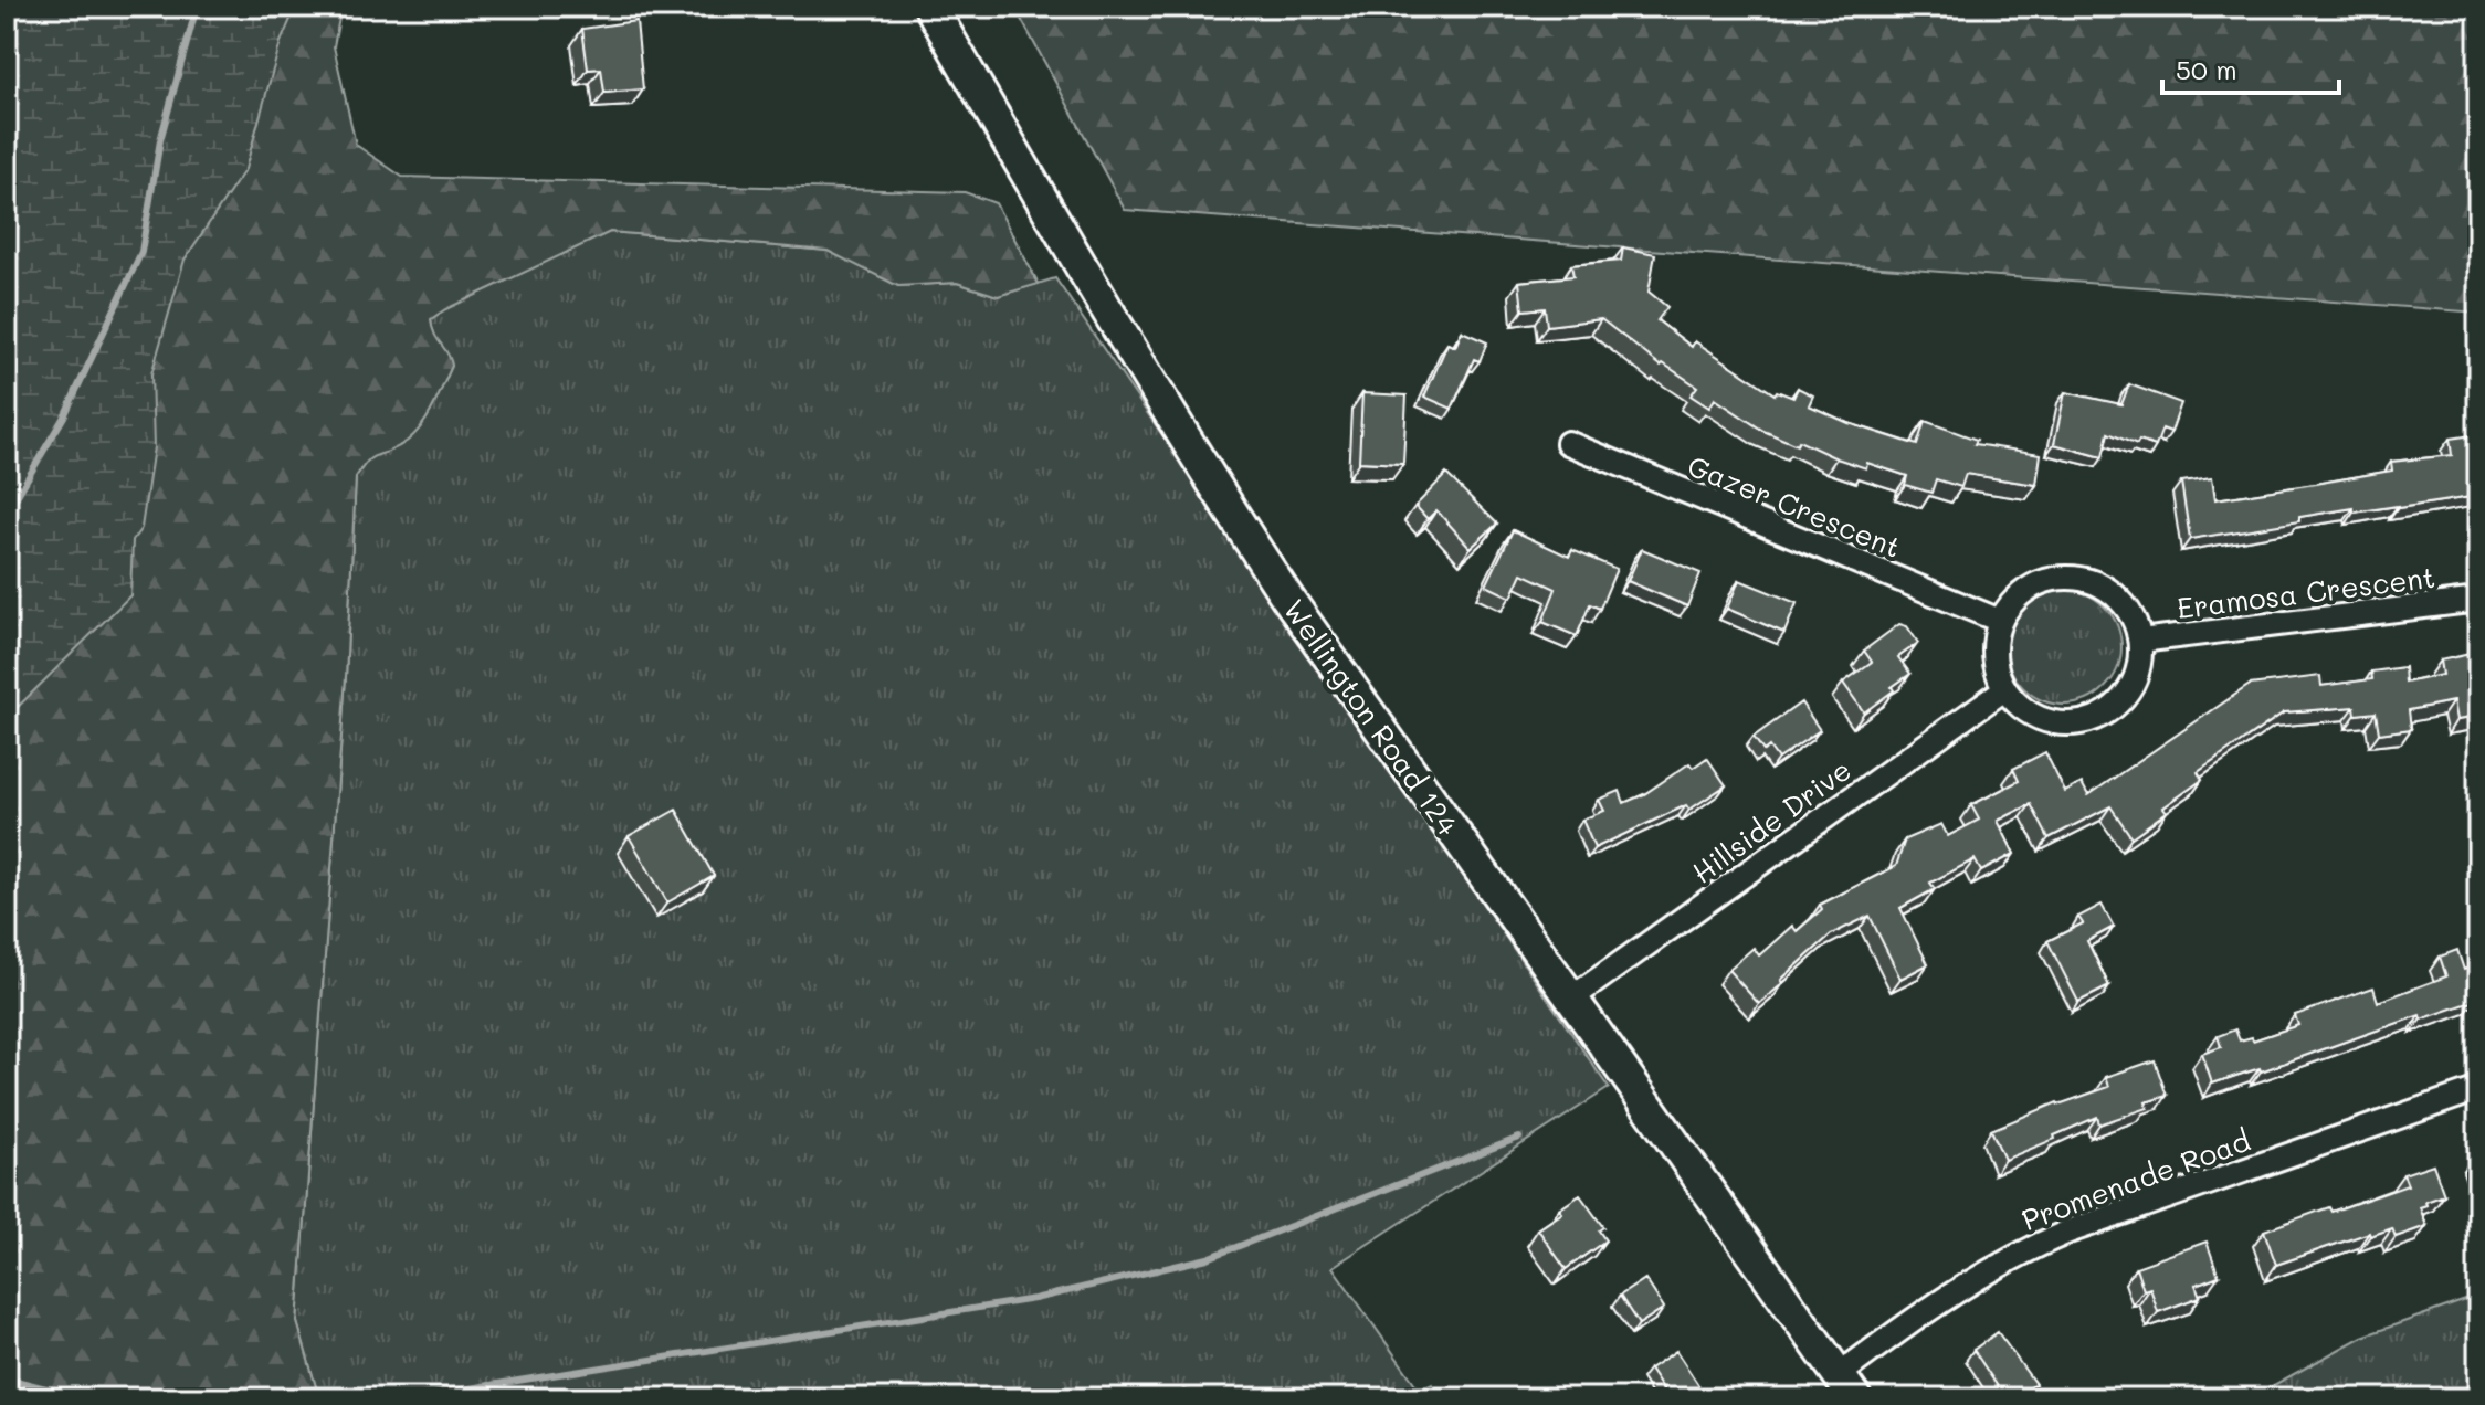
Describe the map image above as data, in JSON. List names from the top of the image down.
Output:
{
  "streets": {
    "main road": ["Wellington Road 124"],
    "street": [
      "Gazer Crescent",
      "Eramosa Crescent",
      "Hillside Drive",
      "Promenade Road"
    ]
  },
  "crossings": [
    ["Gazer Crescent", "Eramosa Crescent"],
    ["Gazer Crescent", "Hillside Drive"],
    ["Eramosa Crescent", "Hillside Drive"],
    ["Wellington Road 124", "Hillside Drive"],
    ["Wellington Road 124", "Promenade Road"]
  ],
  "scale_bar": "50 m"
}
